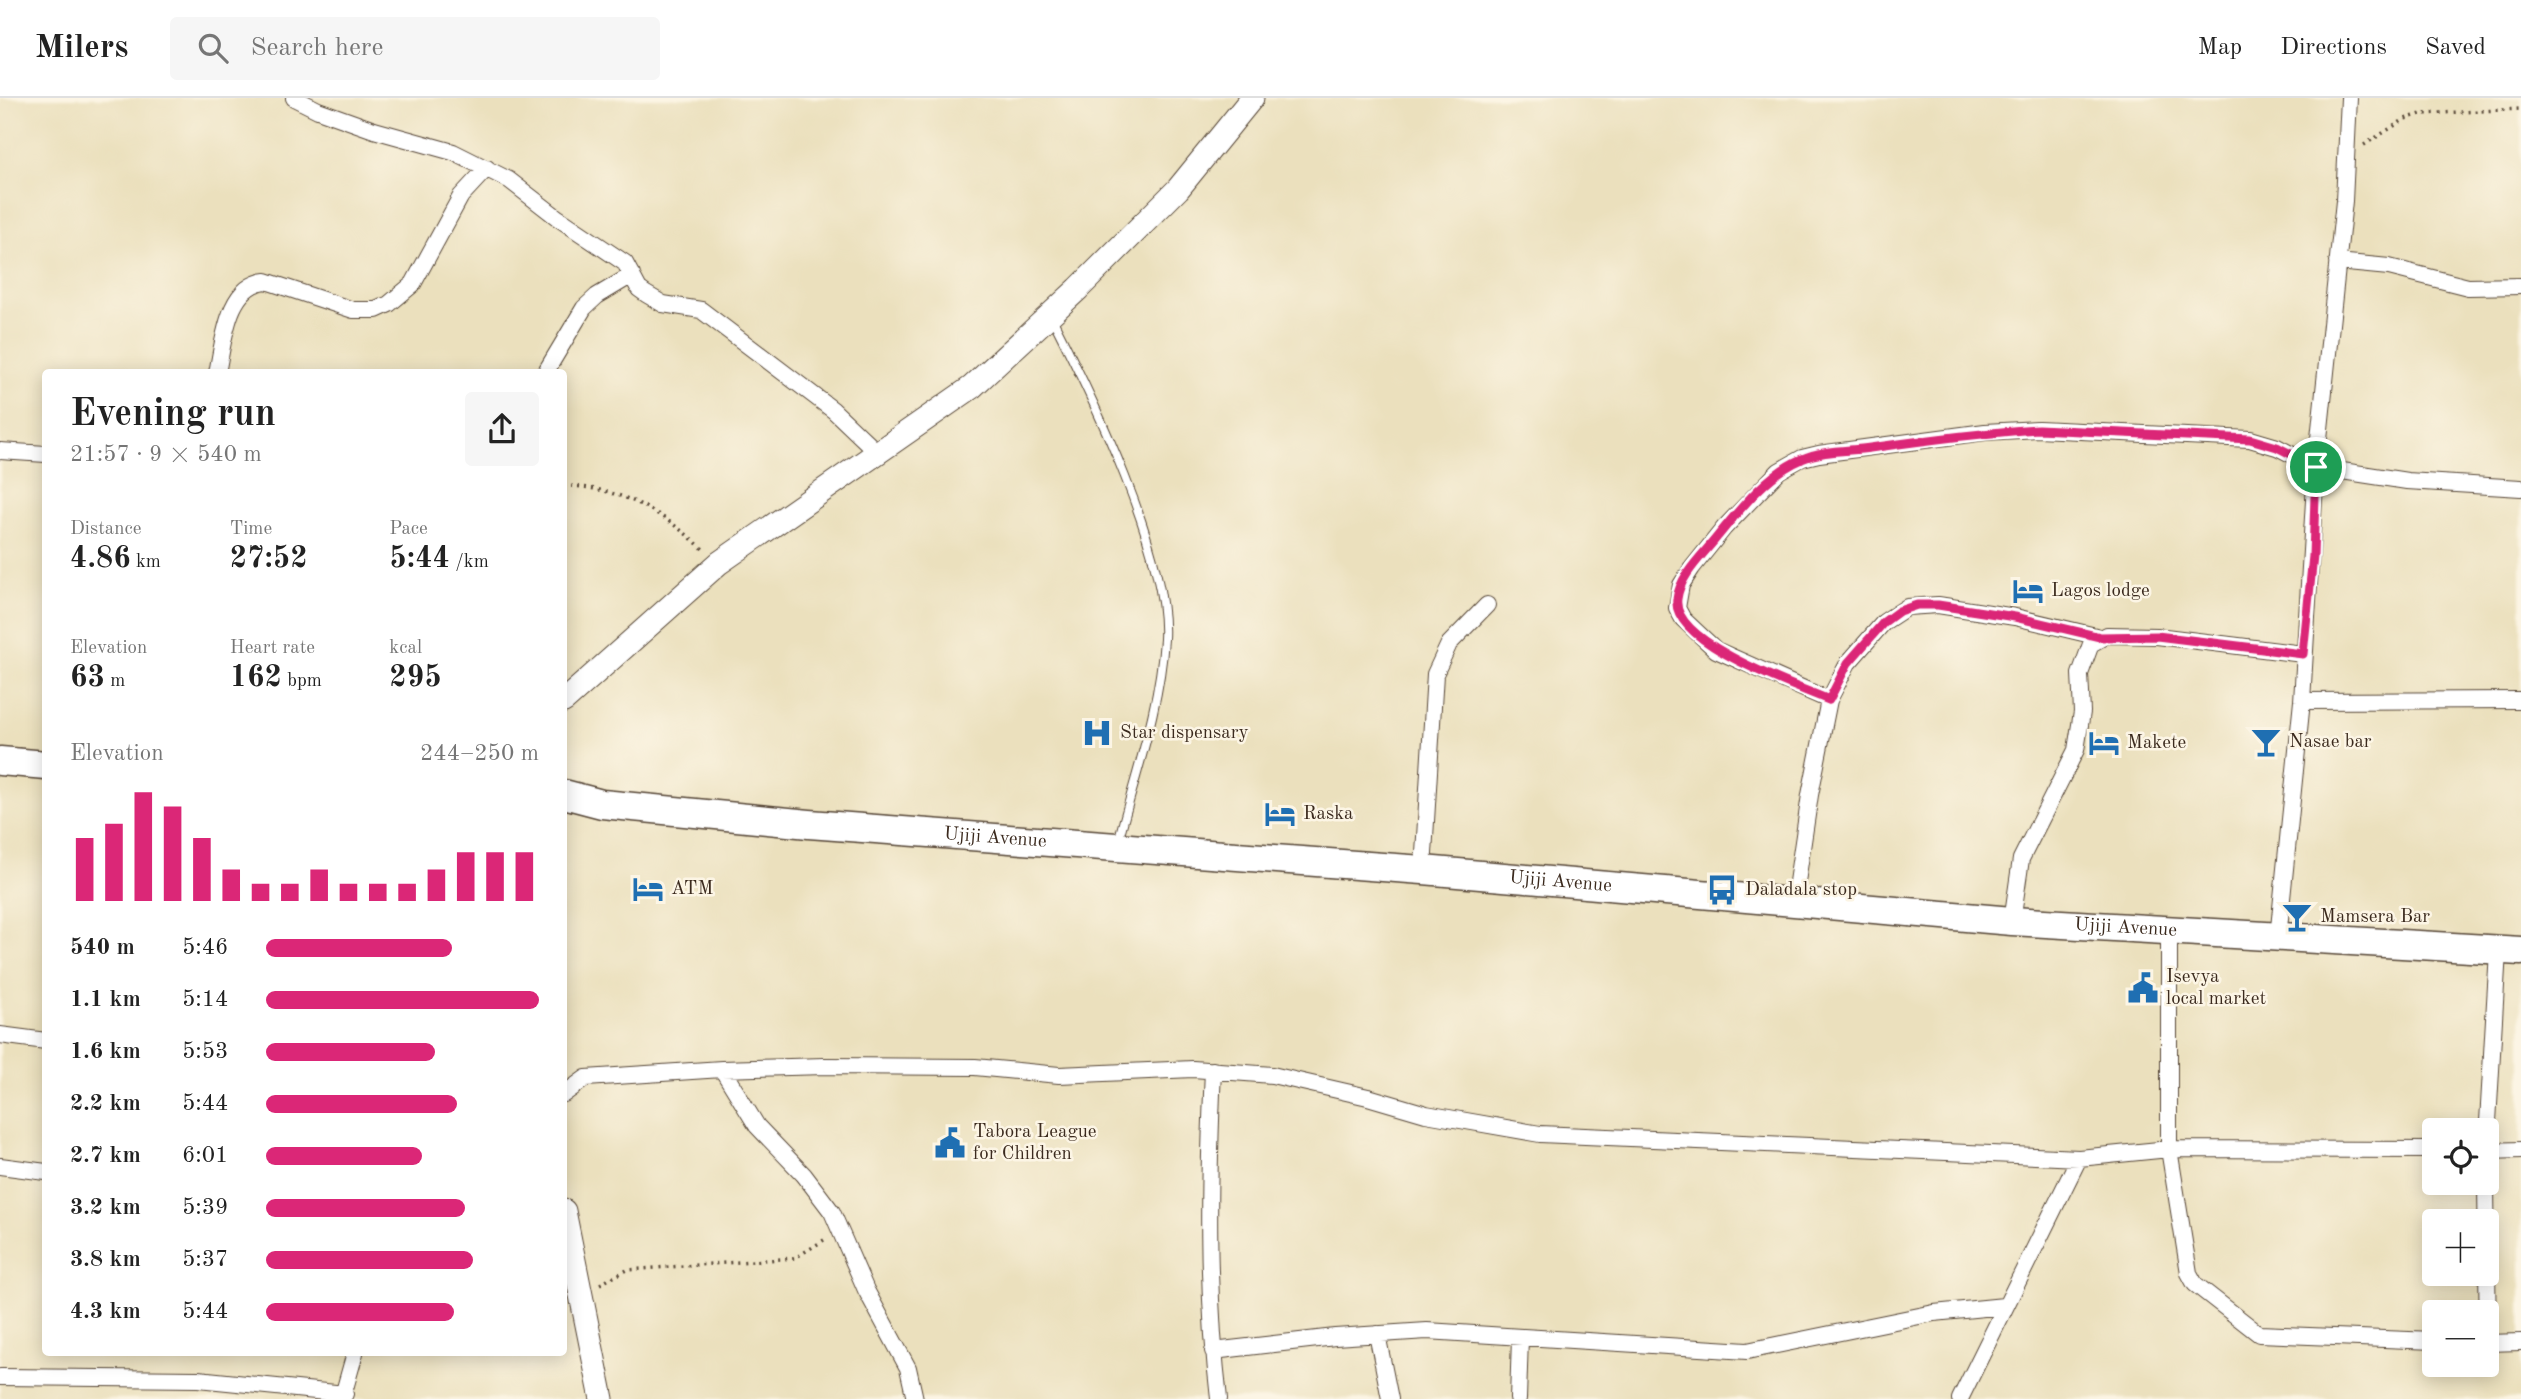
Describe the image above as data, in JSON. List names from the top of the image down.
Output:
{
  "streets": {
    "highway": ["Ujiji Avenue"]
  },
  "places": {
    "hotel": [
      "Lagos lodge",
      "Makete",
      "Raska",
      "ATM"
    ],
    "hospital": ["Star dispensary"],
    "bar": ["Nasae bar", "Mamsera Bar"],
    "bus stop": ["Daladala stop"],
    "public building": ["Isevya local market", "Tabora League for Children"]
  },
  "page": {
    "header": "Milers",
    "search": "Search here",
    "nav": ["Map", "Directions", "Saved"],
    "heading": ["Evening run", "21:57 · 9 × 540 m"],
    "stats": [
      ["Distance", "4.86 km"],
      ["Time", "27:52"],
      ["Pace", "5:44 /km"],
      ["Elevation", "63 m"],
      ["Heart rate", "162 bpm"],
      ["kcal", "295"]
    ],
    "chart": ["Elevation", "244–250 m"],
    "list": [
      {
        "name": "540 m",
        "note": "5:46"
      },
      {
        "name": "1.1 km",
        "note": "5:14"
      },
      {
        "name": "1.6 km",
        "note": "5:53"
      },
      {
        "name": "2.2 km",
        "note": "5:44"
      },
      {
        "name": "2.7 km",
        "note": "6:01"
      },
      {
        "name": "3.2 km",
        "note": "5:39"
      },
      {
        "name": "3.8 km",
        "note": "5:37"
      },
      {
        "name": "4.3 km",
        "note": "5:44"
      }
    ],
    "map_buttons": ["+", "−"]
  }
}
